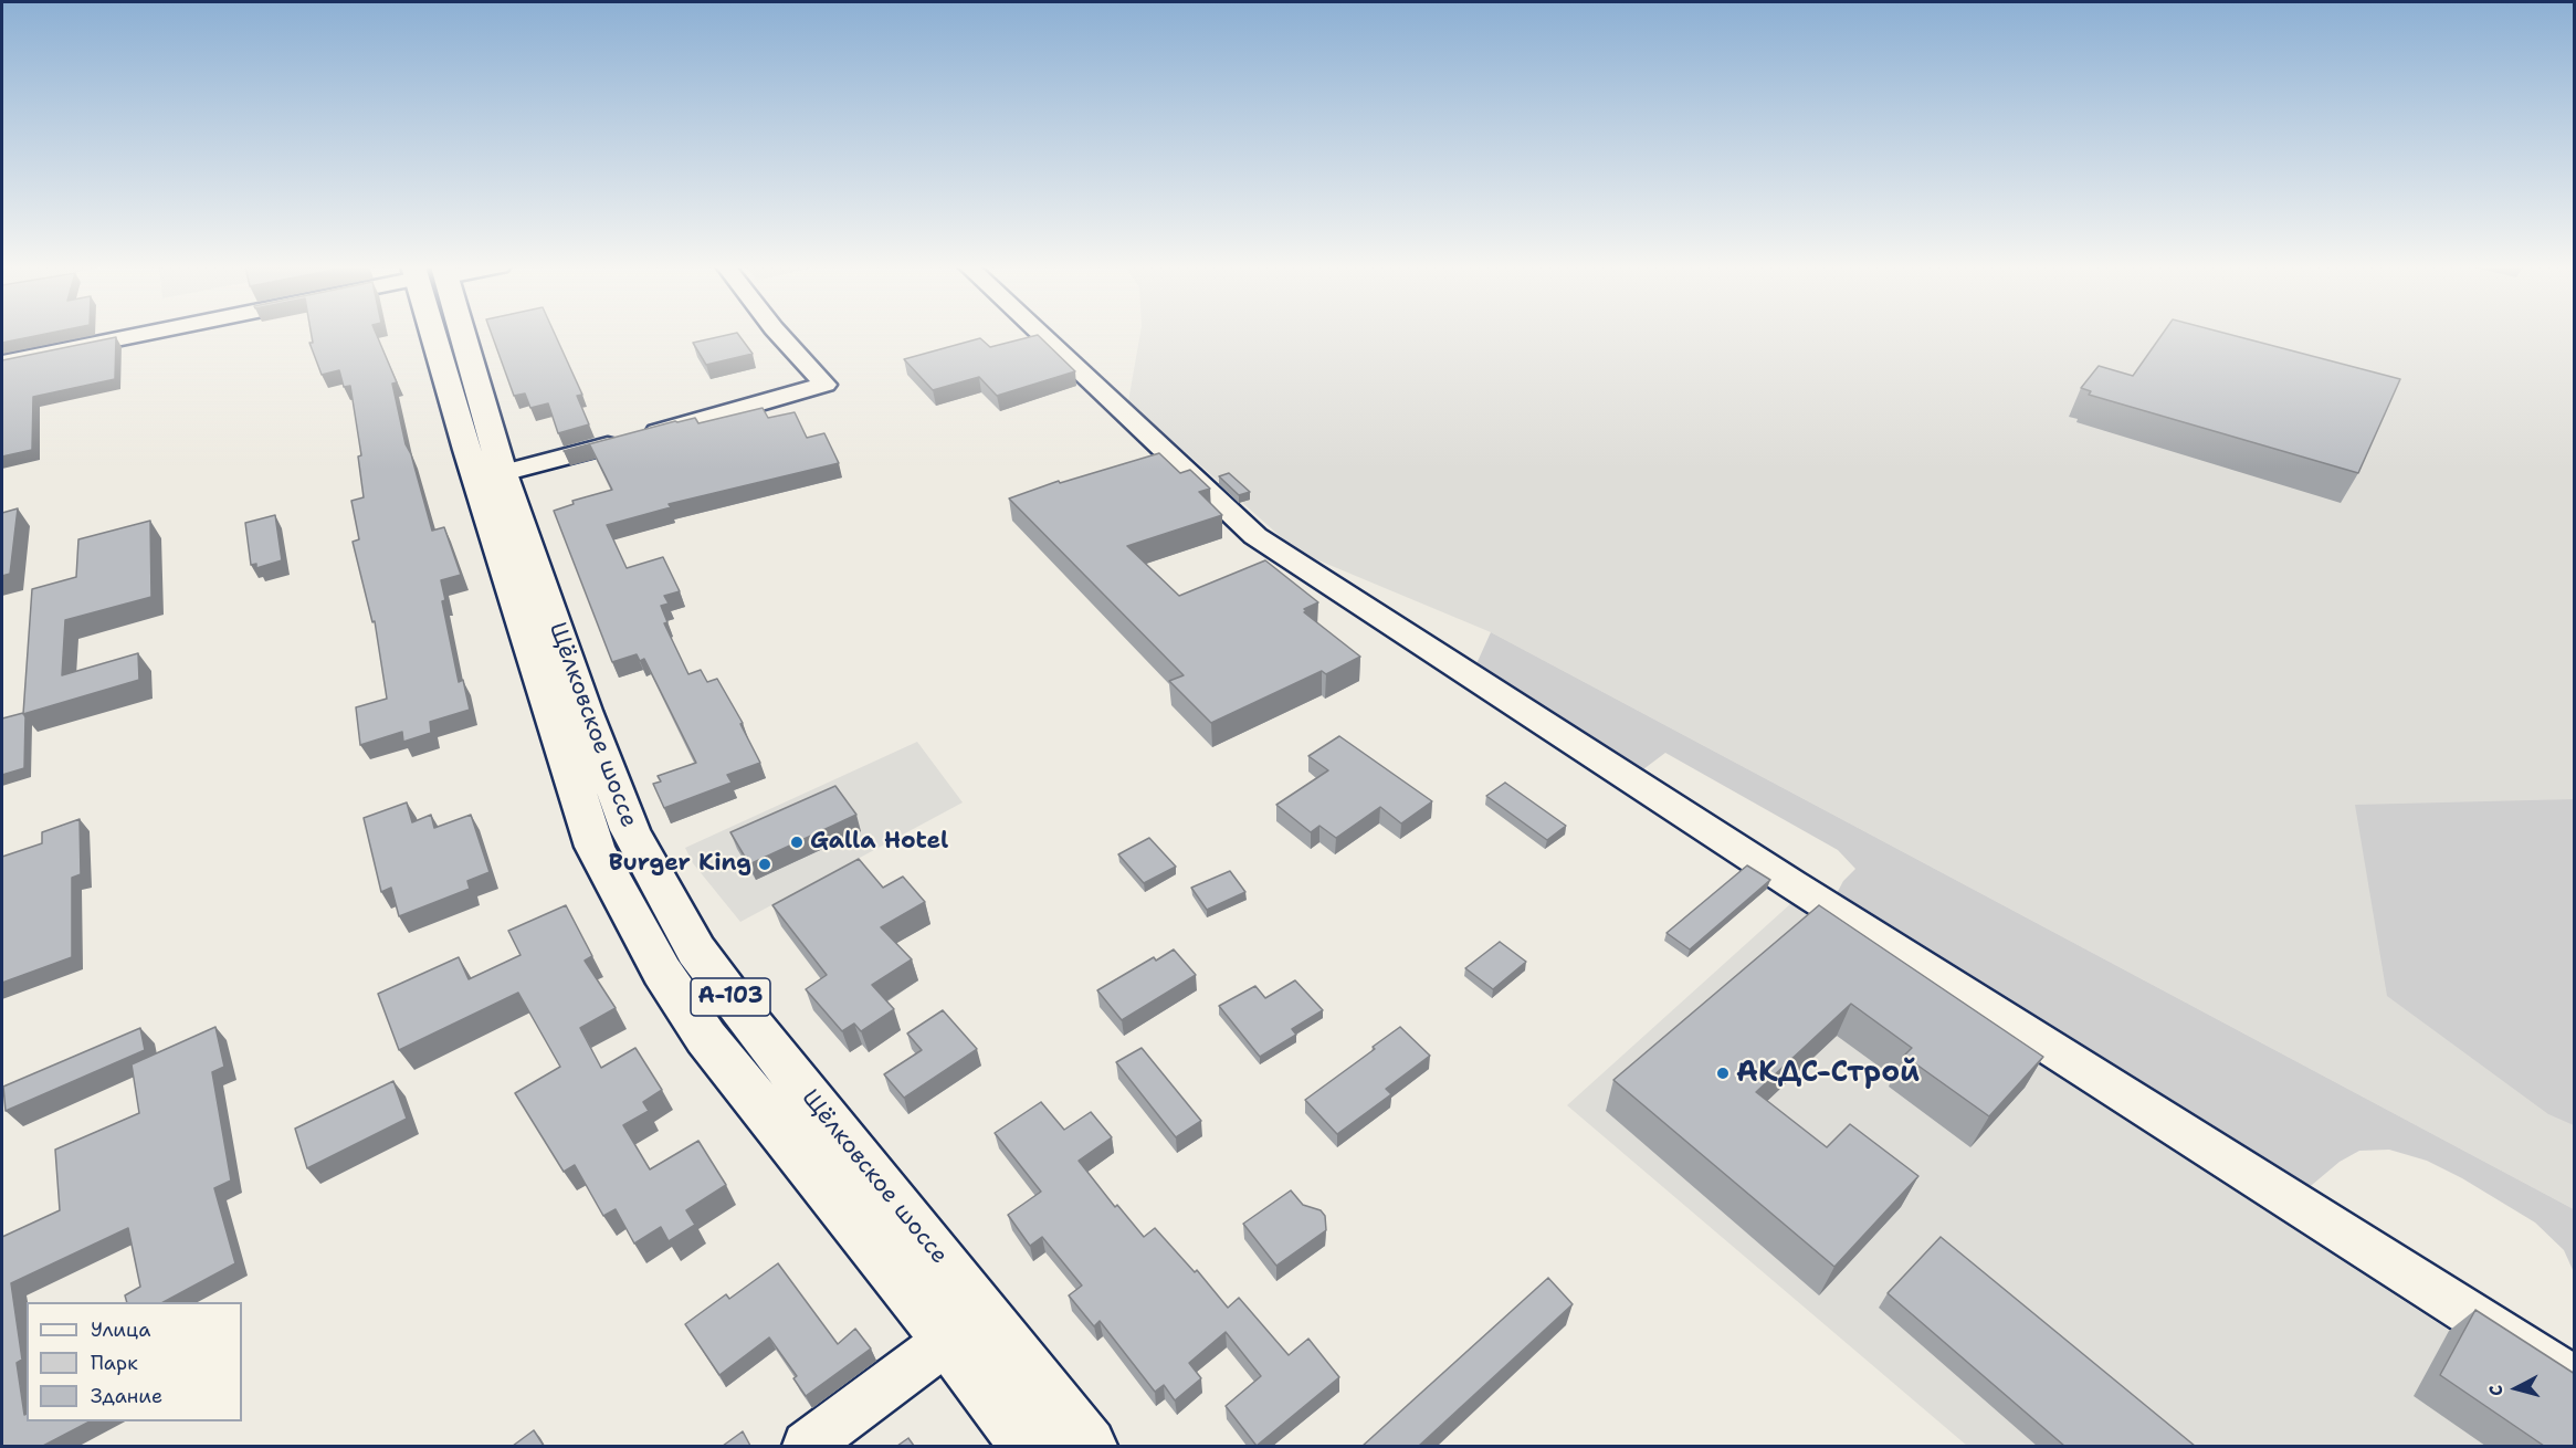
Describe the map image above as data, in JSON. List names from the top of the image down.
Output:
{
  "streets": {
    "main road": ["Щёлковское шоссе", "А-103"]
  },
  "places": ["Galla Hotel", "Burger King", "АКДС-Строй"],
  "legend": ["Улица", "Парк", "Здание"],
  "north": "left"
}
